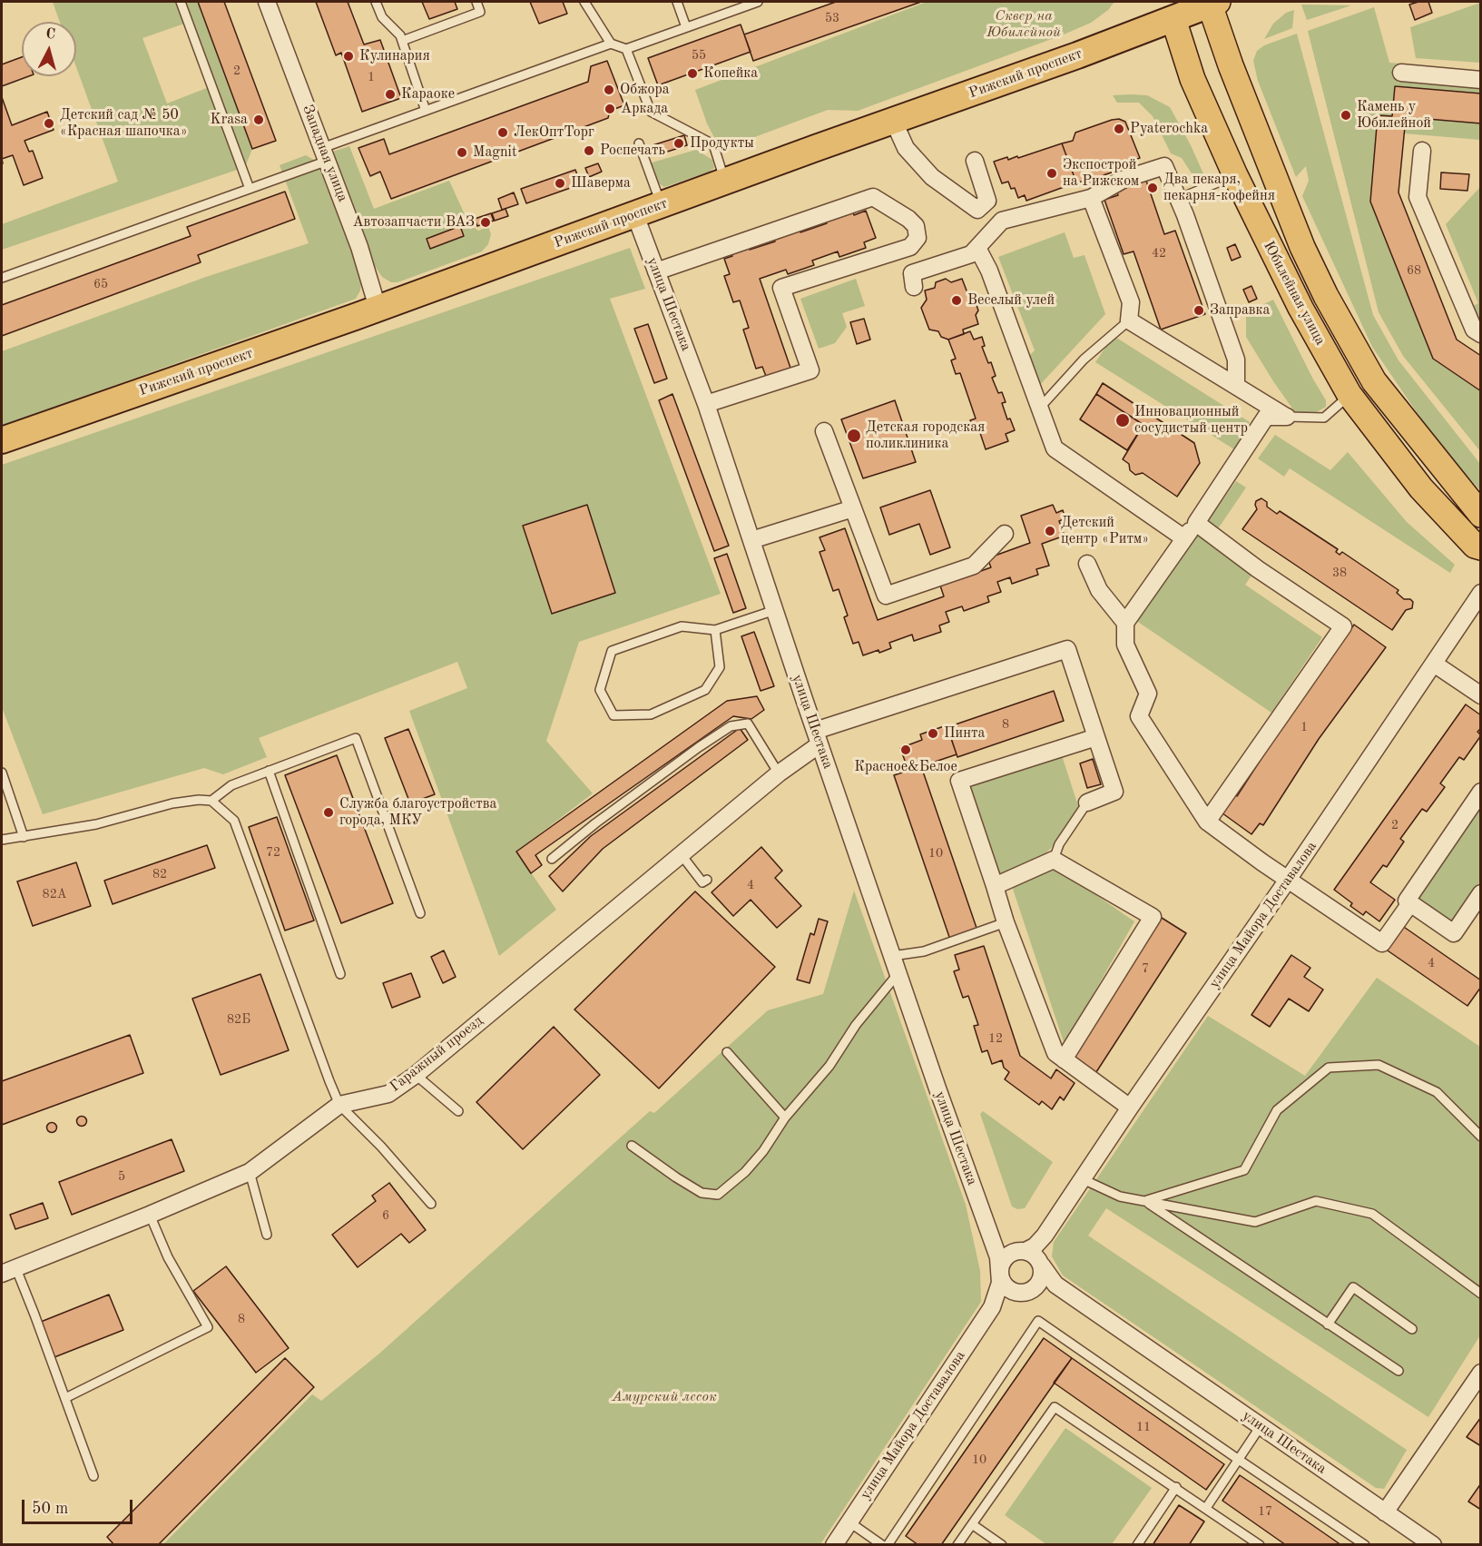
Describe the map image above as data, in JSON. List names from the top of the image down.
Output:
{
  "streets": {
    "highway": ["Рижский проспект"],
    "main road": ["Юбилейная улица"],
    "street": [
      "Западная улица",
      "улица Шестака",
      "улица Майора Доставалова",
      "Гаражный проезд"
    ]
  },
  "crossings": [
    ["Рижский проспект", "Западная улица"],
    ["Рижский проспект", "Юбилейная улица"],
    ["Рижский проспект", "улица Шестака"],
    ["улица Шестака", "улица Майора Доставалова"],
    ["улица Шестака", "Гаражный проезд"]
  ],
  "parks": ["Сквер на Юбилейной", "Амурский лесок"],
  "places": [
    "Кулинария",
    "Копейка",
    "Обжора",
    "Караоке",
    "Аркада",
    "Камень у Юбилейной",
    "Krasa",
    "Детский сад № 50 «Красная шапочка»",
    "Pyaterochka",
    "ЛекОптТорг",
    "Продукты",
    "Роспечать",
    "Magnit",
    "Экспострой на Рижском",
    "Шаверма",
    "Два пекаря, пекарня-кофейня",
    "Автозапчасти ВАЗ",
    "Веселый улей",
    "Заправка",
    "Инновационный сосудистый центр",
    "Детская городская поликлиника",
    "Детский центр «Ритм»",
    "Пинта",
    "Красное&Белое",
    "Служба благоустройства города, МКУ"
  ],
  "house_numbers": [
    "53",
    "55",
    "2",
    "1",
    "42",
    "68",
    "65",
    "38",
    "8",
    "1",
    "2",
    "72",
    "10",
    "82",
    "4",
    "82А",
    "4",
    "7",
    "82Б",
    "12",
    "5",
    "6",
    "8",
    "11",
    "10",
    "17"
  ],
  "scale_bar": "50 m",
  "north": "top"
}
